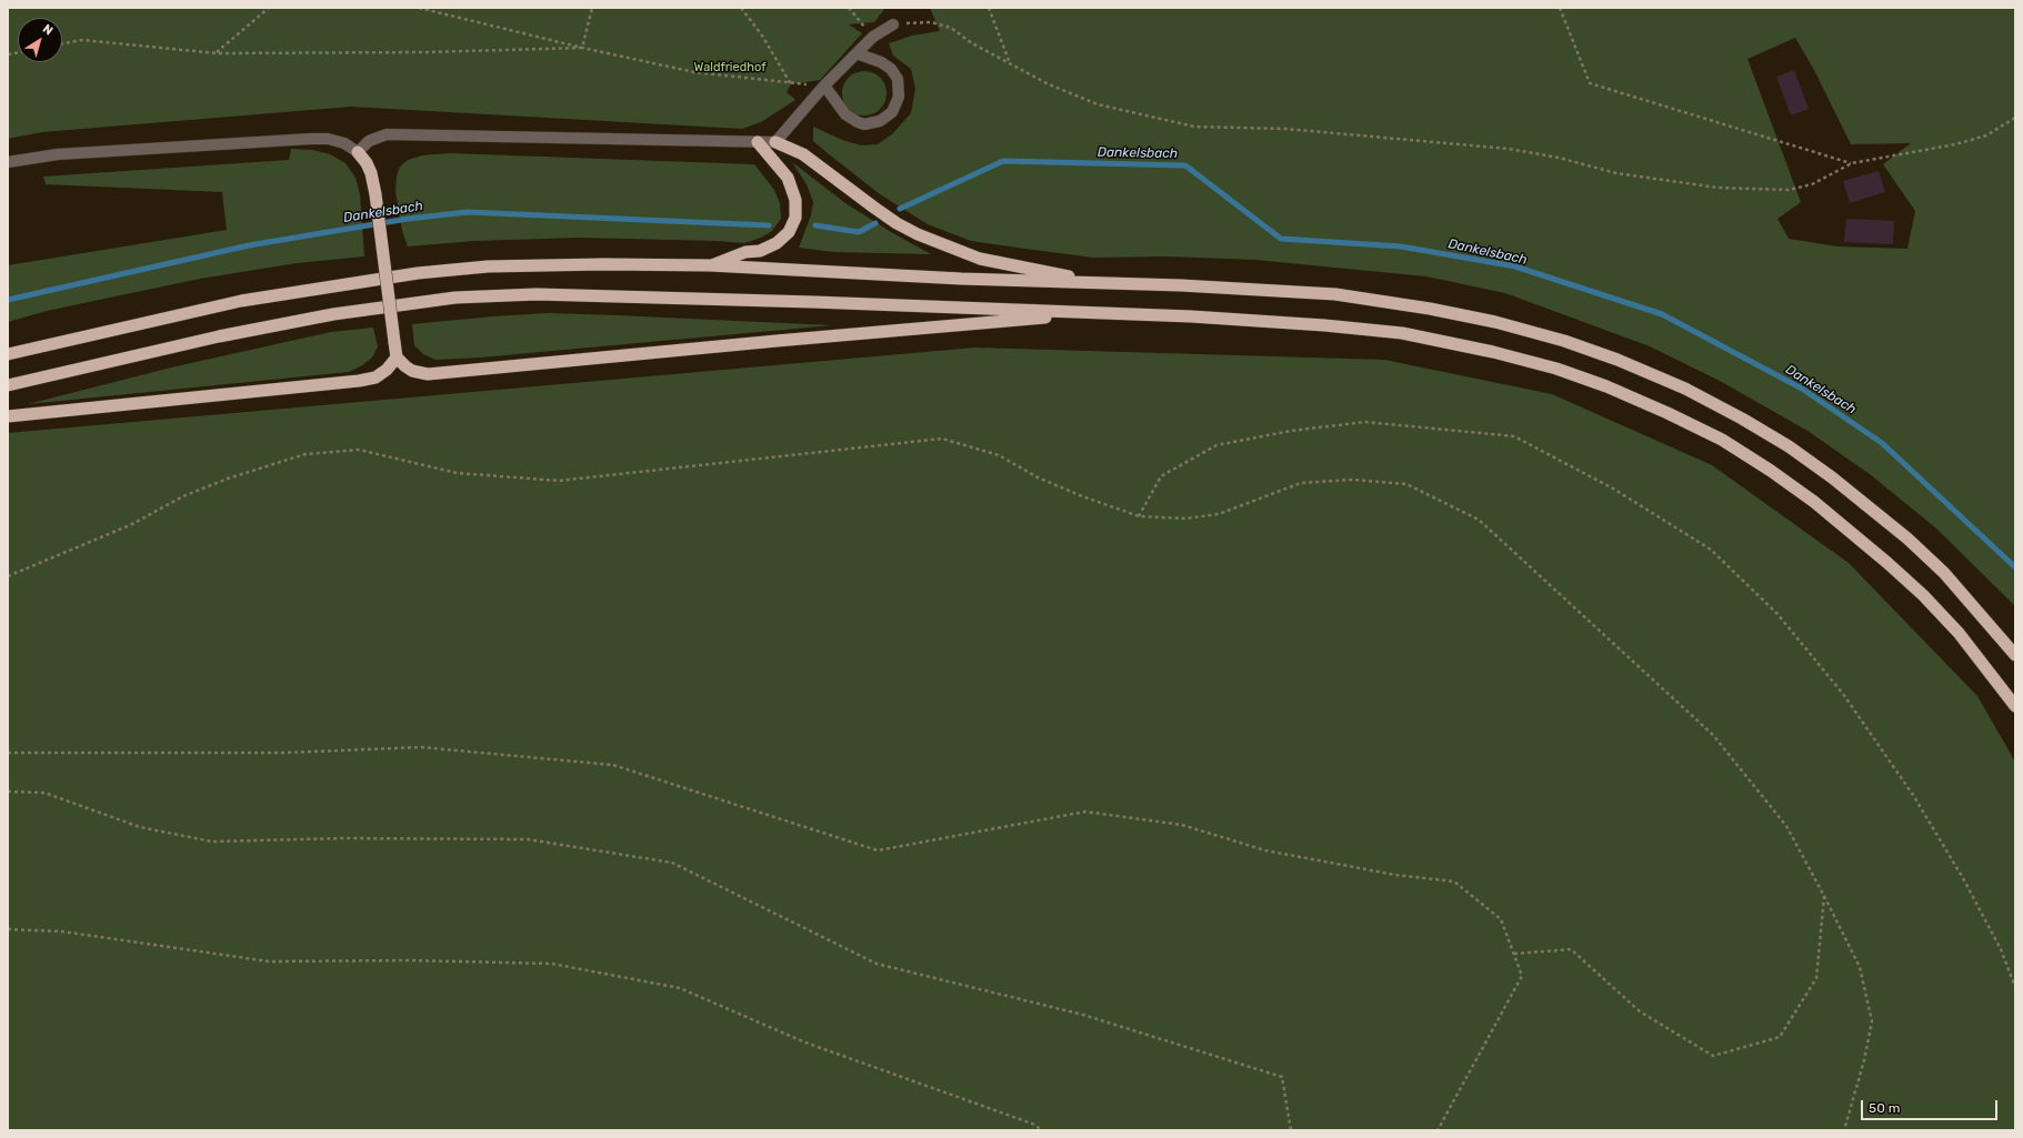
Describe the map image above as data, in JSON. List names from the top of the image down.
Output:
{
  "water": ["Dankelsbach"],
  "parks": ["Waldfriedhof"],
  "scale_bar": "50 m",
  "north": "top right"
}
